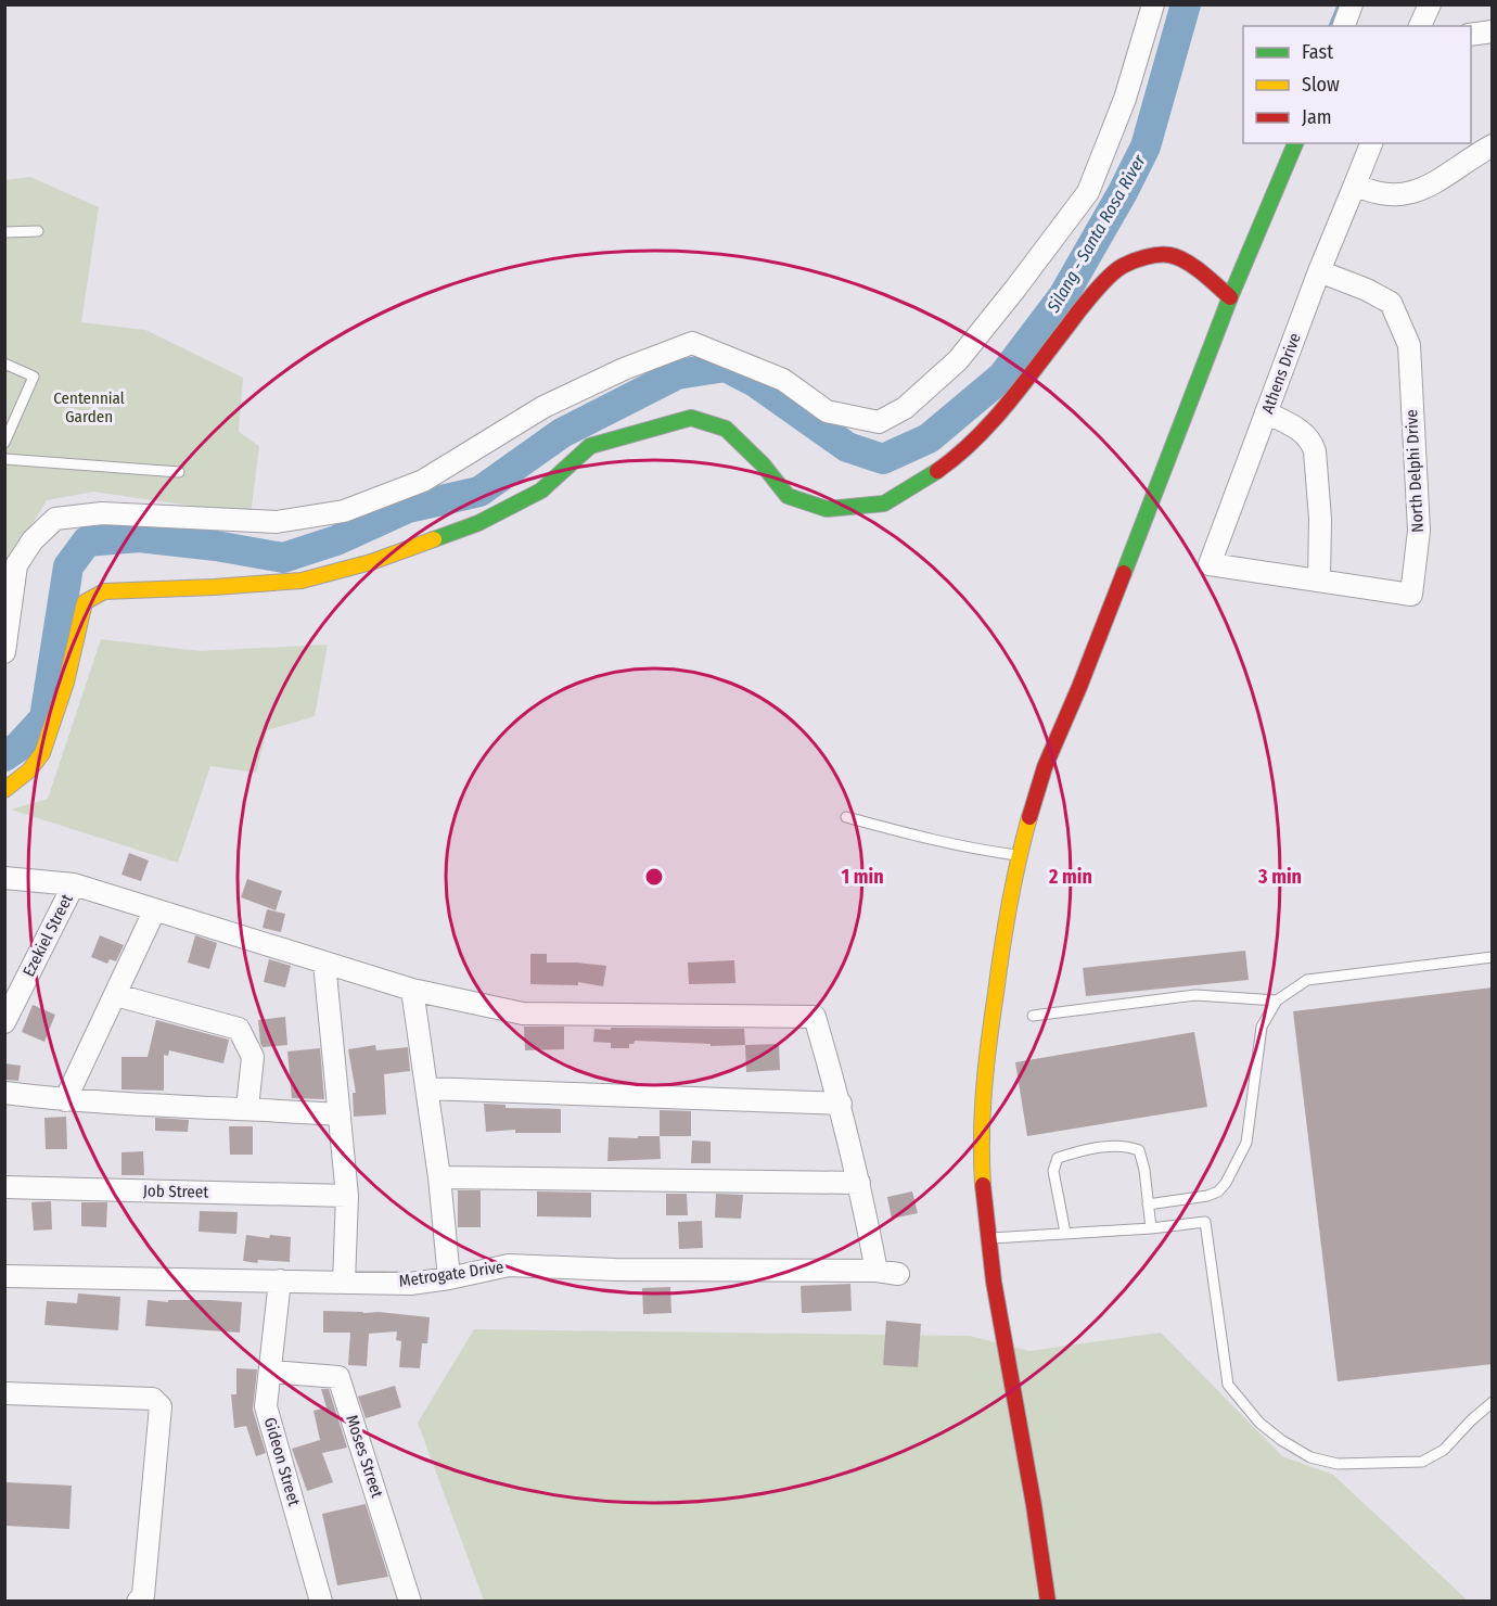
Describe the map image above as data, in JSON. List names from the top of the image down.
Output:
{
  "streets": {
    "street": [
      "Athens Drive",
      "North Delphi Drive",
      "Ezekiel Street",
      "Job Street",
      "Metrogate Drive",
      "Moses Street",
      "Gideon Street"
    ]
  },
  "crossings": [
    ["Athens Drive", "North Delphi Drive"],
    ["Metrogate Drive", "Gideon Street"],
    ["Moses Street", "Gideon Street"]
  ],
  "water": ["Silang - Santa Rosa River"],
  "parks": ["Centennial Garden"],
  "legend": ["Fast", "Slow", "Jam"],
  "rings": ["1 min", "2 min", "3 min"]
}
